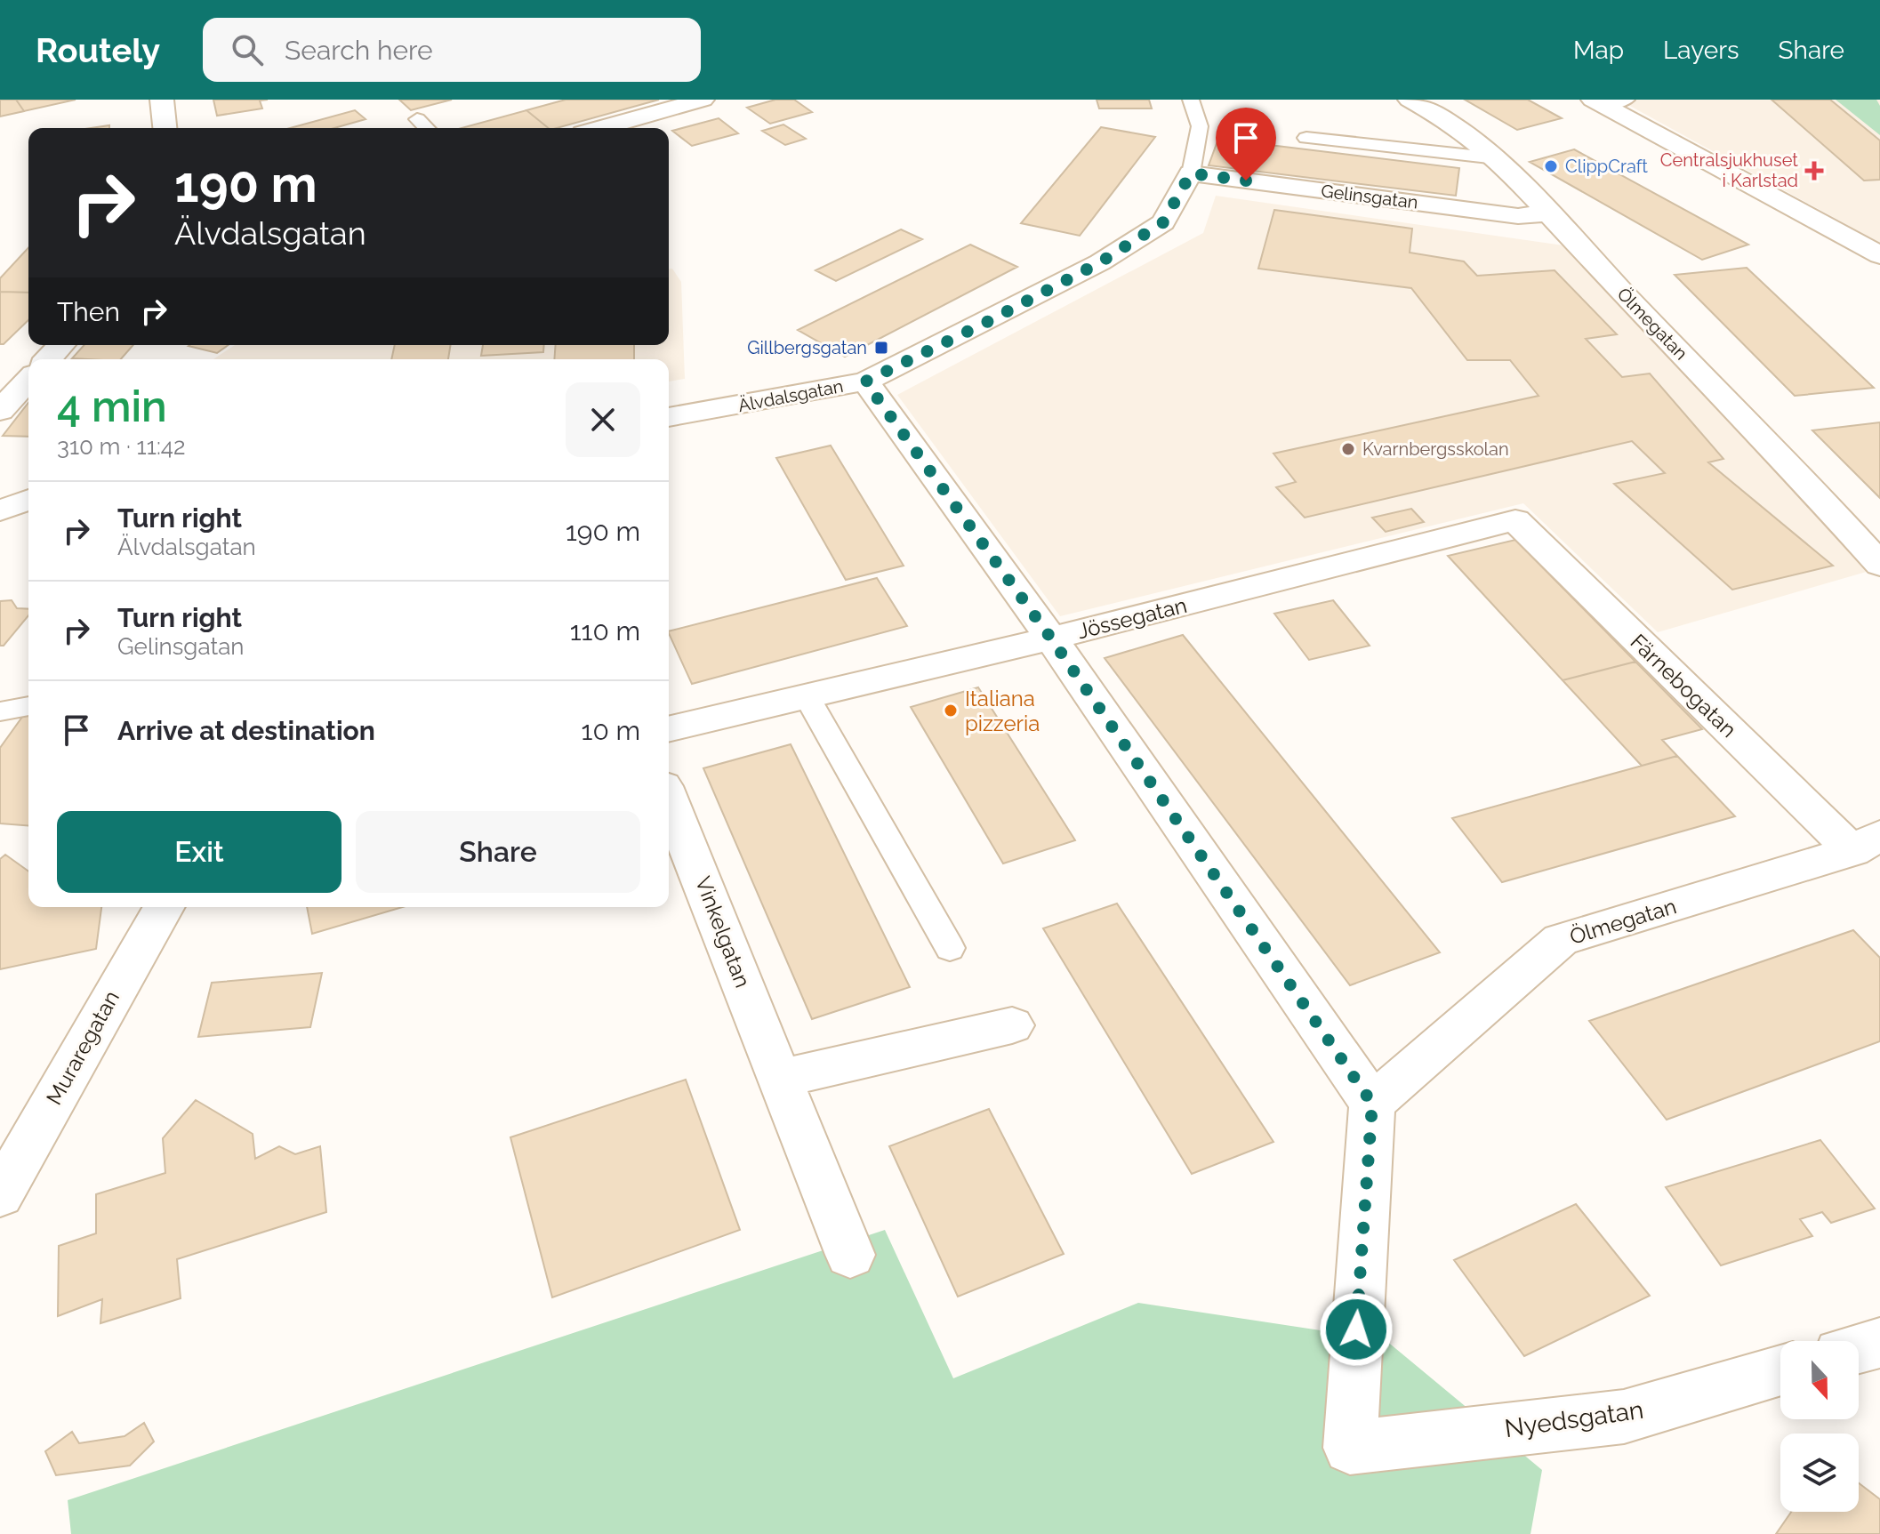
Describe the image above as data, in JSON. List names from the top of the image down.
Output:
{
  "streets": {
    "street": [
      "Gelinsgatan",
      "Ölmegatan",
      "Älvdalsgatan",
      "Jössegatan",
      "Färnebogatan",
      "Vinkelgatan",
      "Muraregatan",
      "Nyedsgatan"
    ]
  },
  "crossings": [
    ["Gelinsgatan", "Ölmegatan"],
    ["Gelinsgatan", "Älvdalsgatan"],
    ["Ölmegatan", "Färnebogatan"],
    ["Ölmegatan", "Nyedsgatan"],
    ["Jössegatan", "Färnebogatan"]
  ],
  "places": {
    "other": ["ClippCraft", "Kvarnbergsskolan", "Italiana pizzeria"],
    "health": ["Centralsjukhuset i Karlstad"],
    "transit": ["Gillbergsgatan"]
  },
  "north": "bottom",
  "page": {
    "header": "Routely",
    "search": "Search here",
    "nav": ["Map", "Layers", "Share"],
    "turn": ["190 m", "Älvdalsgatan"],
    "then": "Then",
    "heading": ["4 min", "310 m · 11:42"],
    "list": [
      {
        "name": "Turn right",
        "note": "Älvdalsgatan",
        "value": "190 m"
      },
      {
        "name": "Turn right",
        "note": "Gelinsgatan",
        "value": "110 m"
      },
      {
        "name": "Arrive at destination",
        "value": "10 m"
      }
    ],
    "buttons": ["Exit", "Share"]
  }
}
